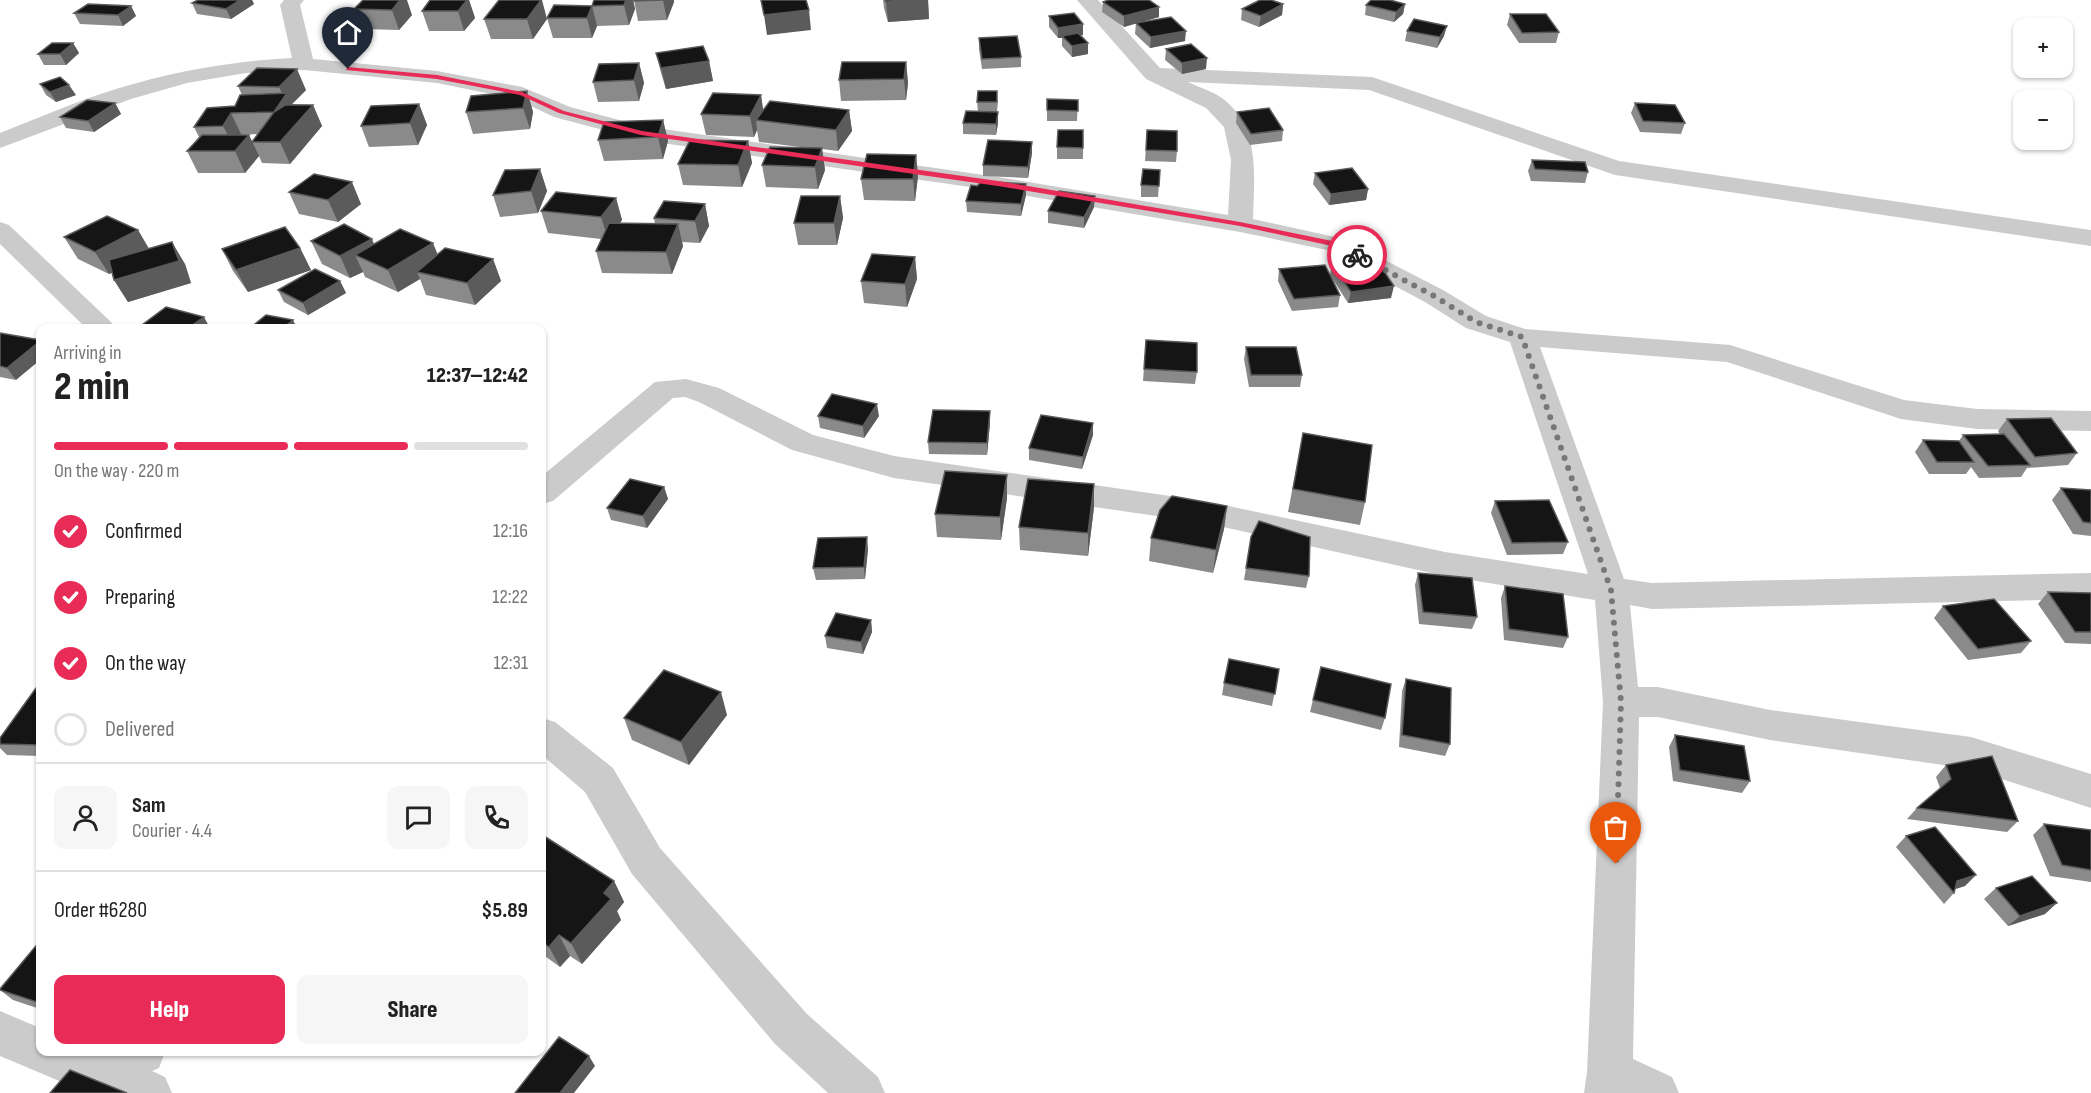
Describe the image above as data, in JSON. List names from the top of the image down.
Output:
{
  "page": {
    "map_buttons": ["+", "−"],
    "heading": ["2 min", "Arriving in", "12:37–12:42"],
    "panel": [
      "Sam",
      "Courier · 4.4",
      "Order #6280",
      "$5.89"
    ],
    "bar": "On the way · 220 m",
    "list": [
      ["Confirmed", "12:16"],
      ["Preparing", "12:22"],
      ["On the way", "12:31"],
      "Delivered"
    ],
    "buttons": ["Help", "Share"]
  }
}
